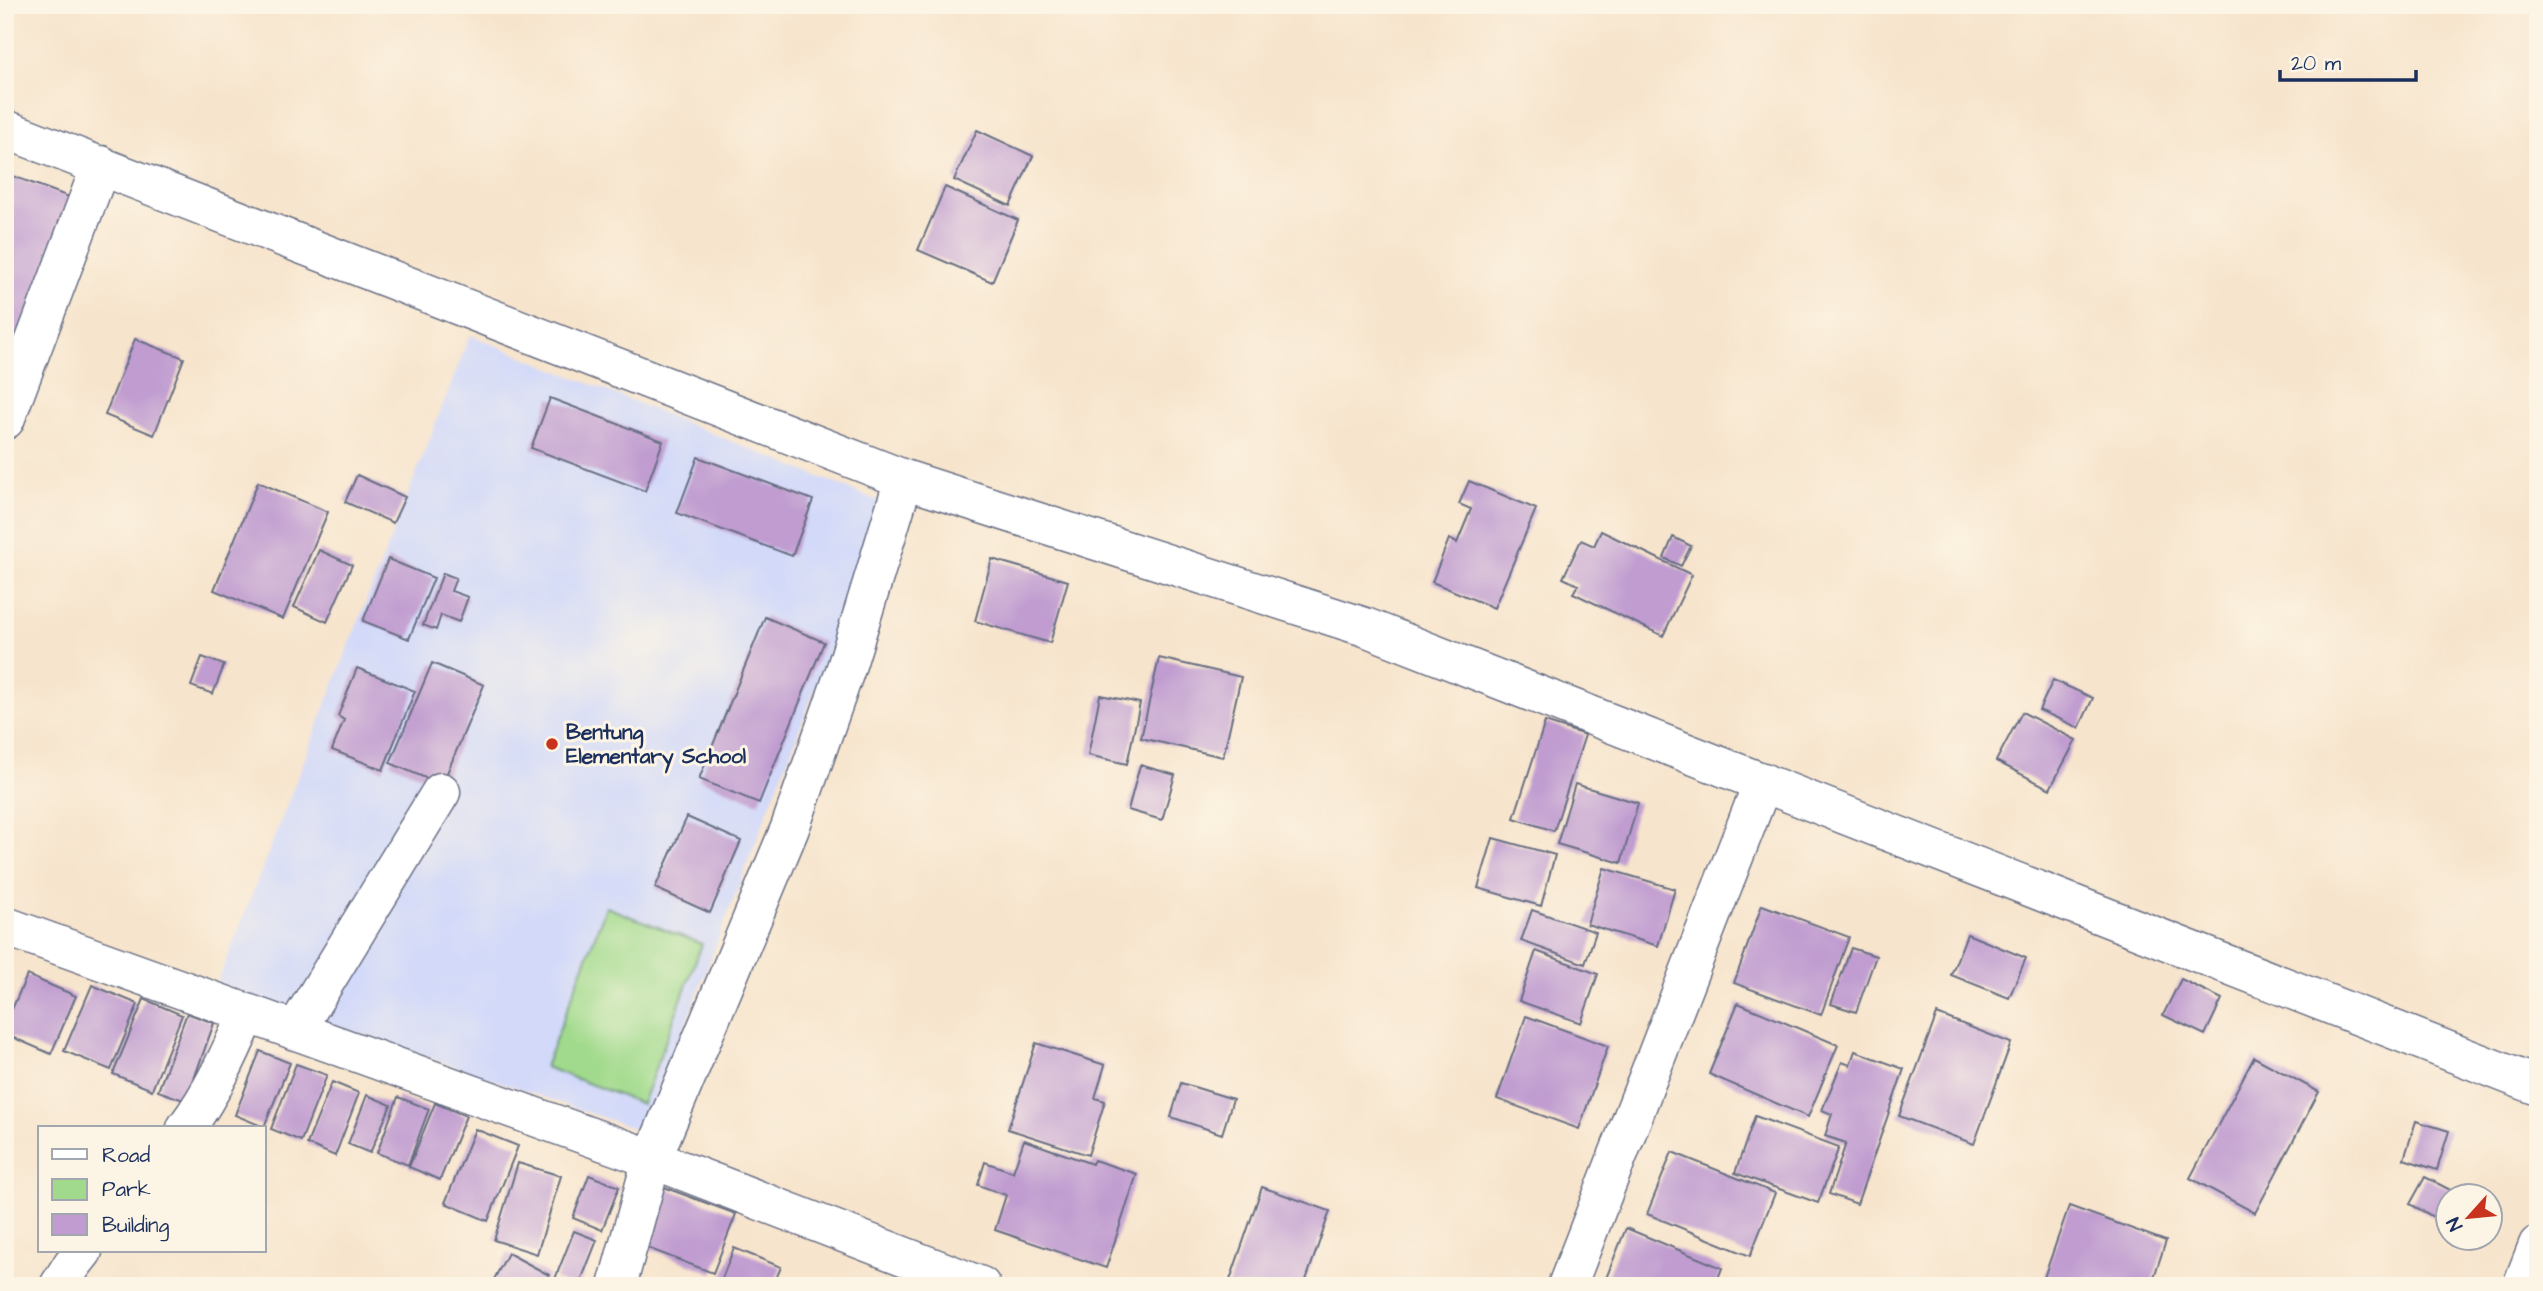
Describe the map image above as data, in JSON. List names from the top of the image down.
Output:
{
  "places": ["Bentung Elementary School"],
  "legend": ["Road", "Park", "Building"],
  "scale_bar": "20 m",
  "north": "bottom left"
}
